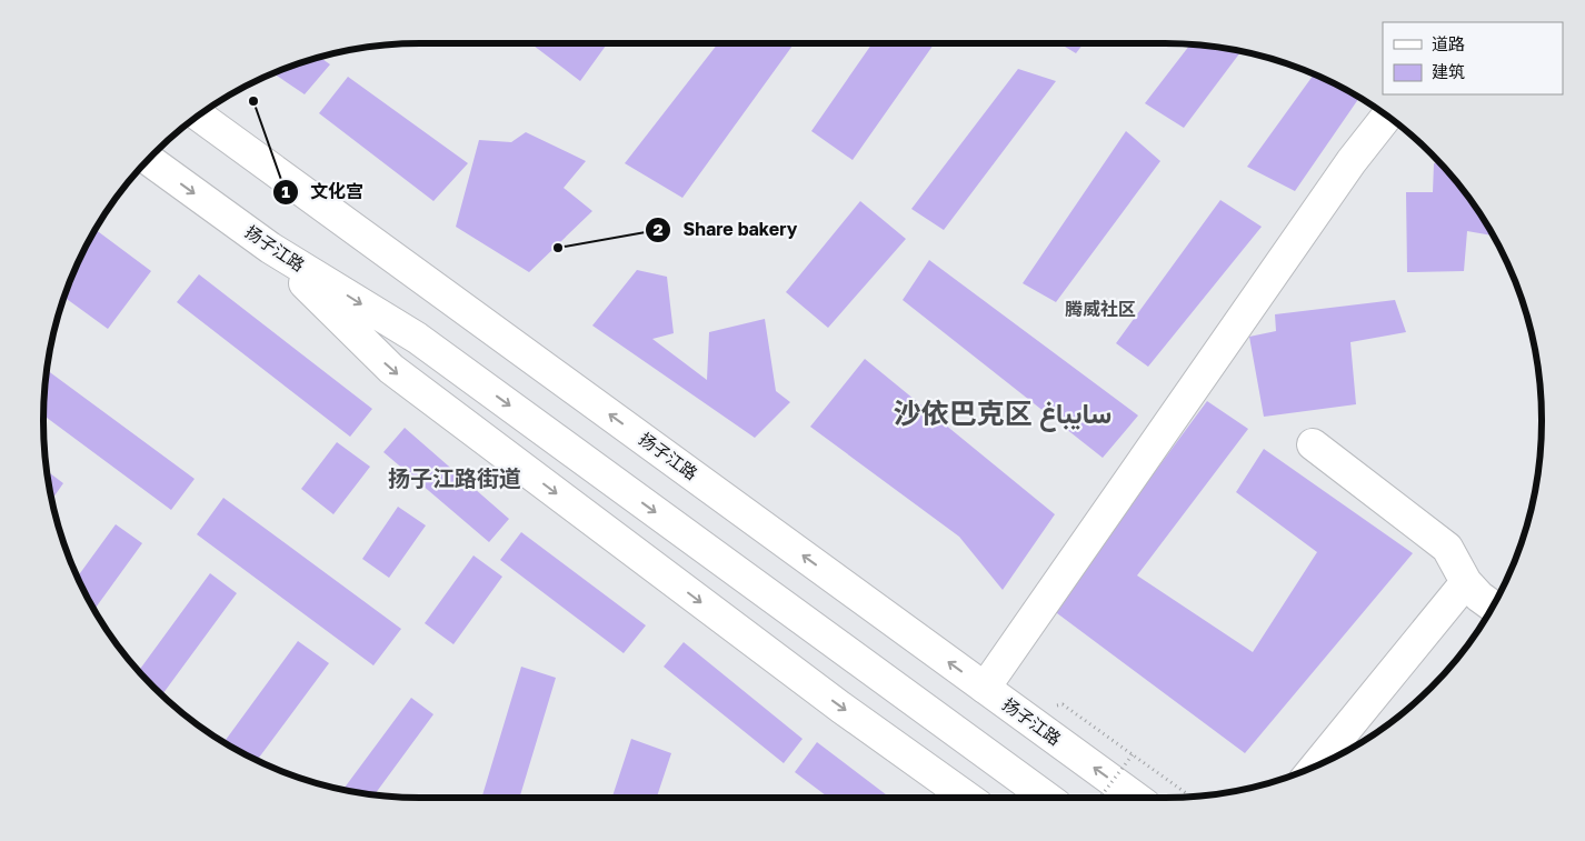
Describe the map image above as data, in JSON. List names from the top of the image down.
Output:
{
  "streets": {
    "main road": ["扬子江路"]
  },
  "districts": ["腾威社区", "沙依巴克区 سايباغ", "扬子江路街道"],
  "places": ["文化宫", "Share bakery"],
  "legend": ["道路", "建筑"]
}
